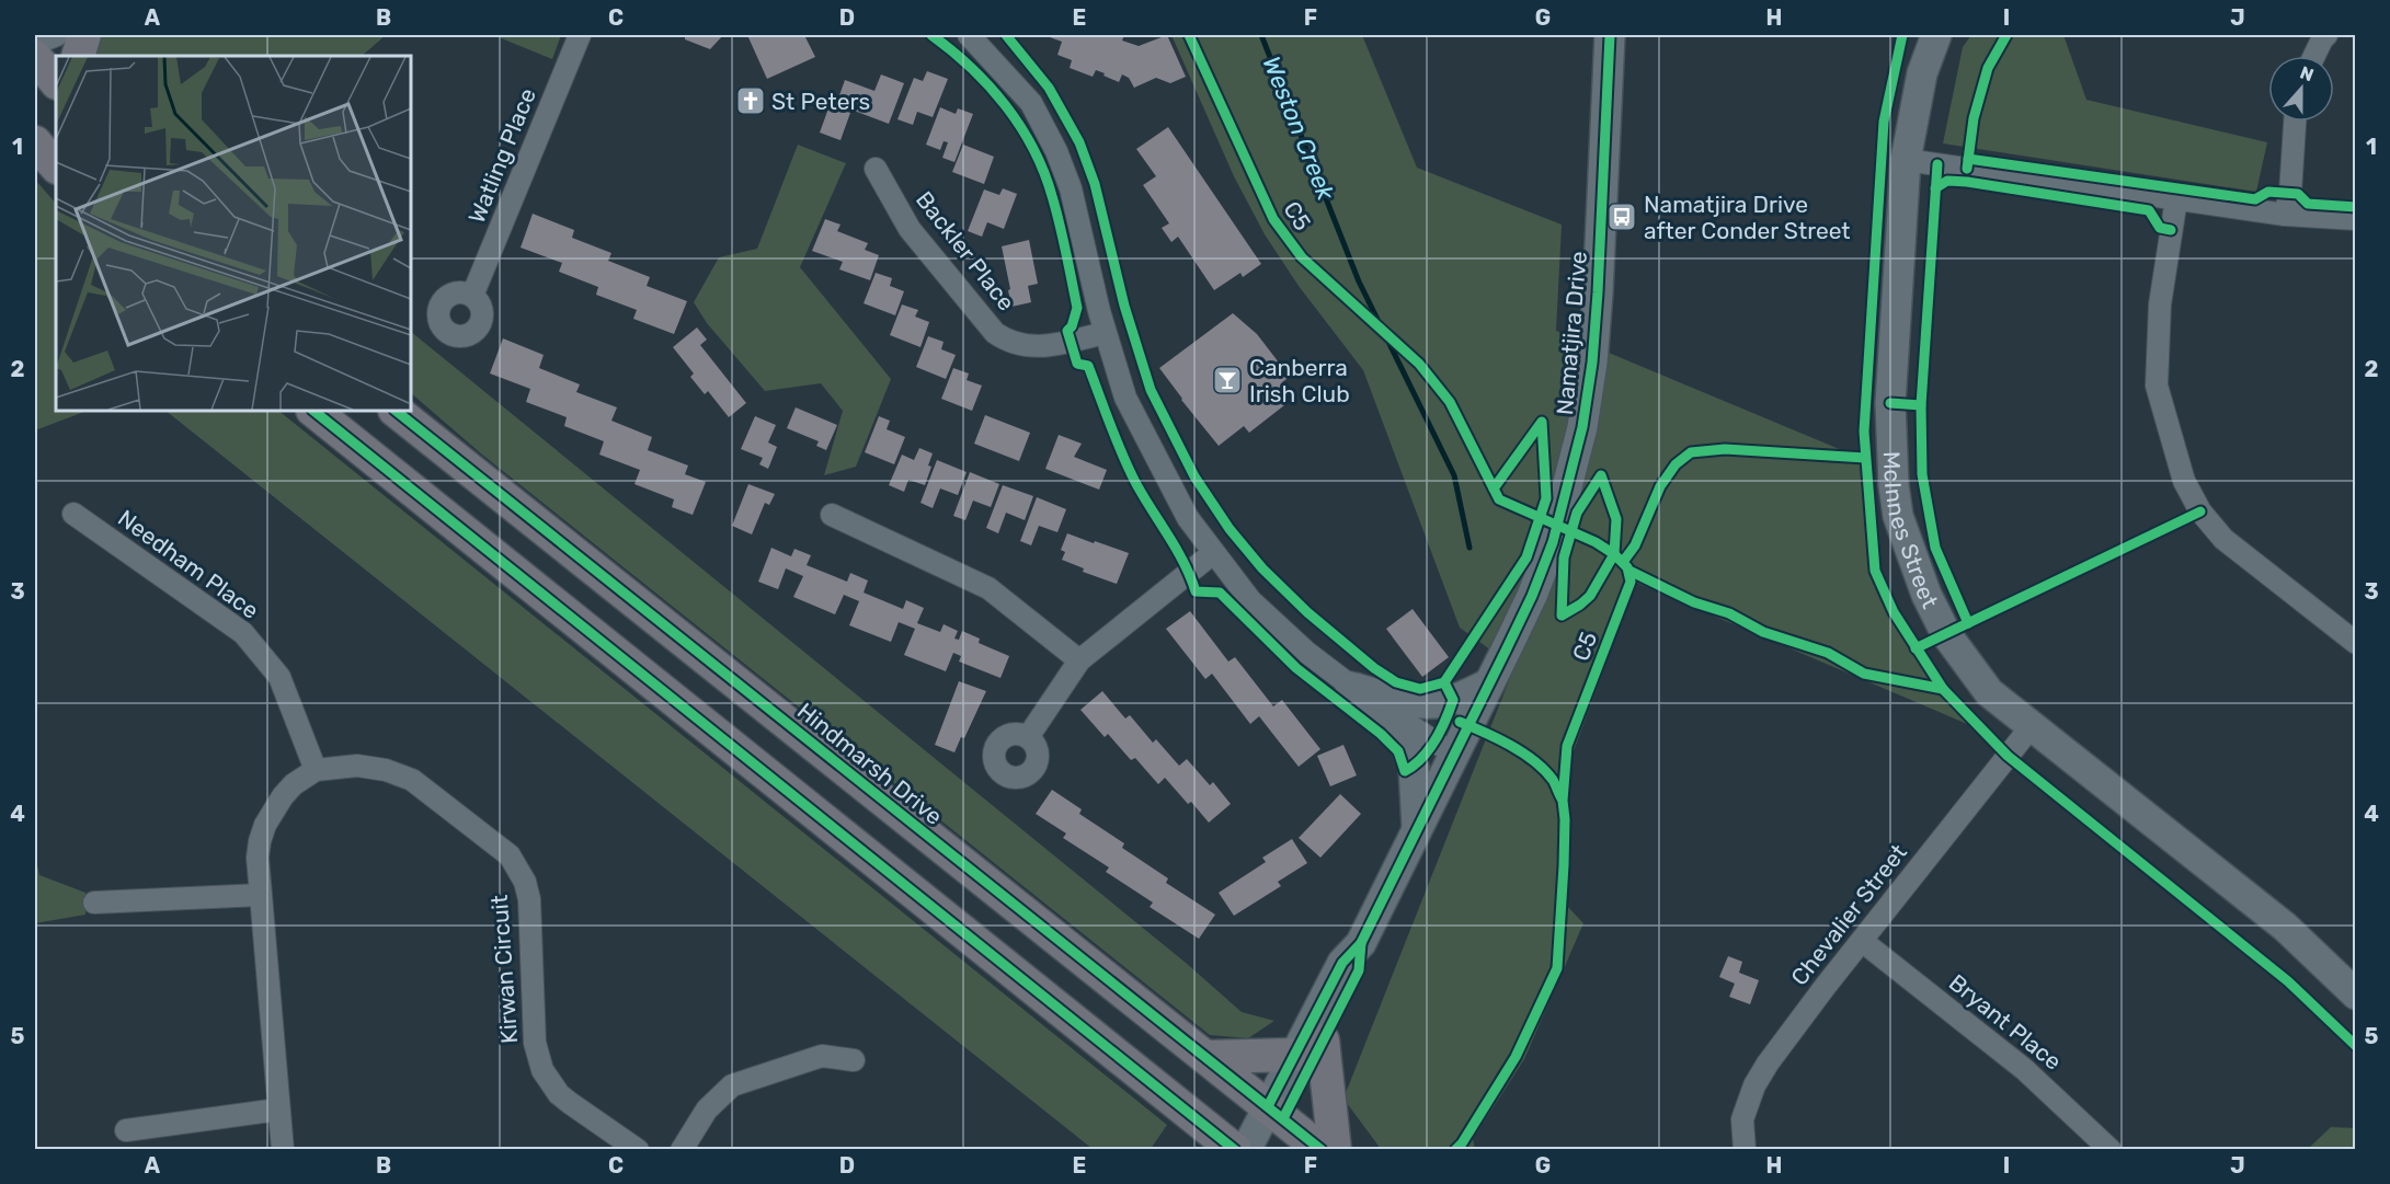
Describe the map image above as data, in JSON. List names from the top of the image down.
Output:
{
  "streets": {
    "main road": ["Namatjira Drive", "McInnes Street", "Hindmarsh Drive"],
    "street": [
      "Watling Place",
      "Backler Place",
      "Needham Place",
      "Chevalier Street",
      "Kirwan Circuit",
      "Bryant Place"
    ],
    "cycle path": ["C5"]
  },
  "crossings": [
    ["Namatjira Drive", "Hindmarsh Drive"],
    ["McInnes Street", "Chevalier Street"],
    ["Needham Place", "Kirwan Circuit"],
    ["Chevalier Street", "Bryant Place"]
  ],
  "water": ["Weston Creek"],
  "places": {
    "church": ["St Peters"],
    "bus stop": ["Namatjira Drive after Conder Street"],
    "bar": ["Canberra Irish Club"]
  },
  "north": "top",
  "grid": {
    "columns": [
      "A",
      "B",
      "C",
      "D",
      "E",
      "F",
      "G",
      "H",
      "I",
      "J"
    ],
    "rows": [
      "1",
      "2",
      "3",
      "4",
      "5"
    ]
  }
}
